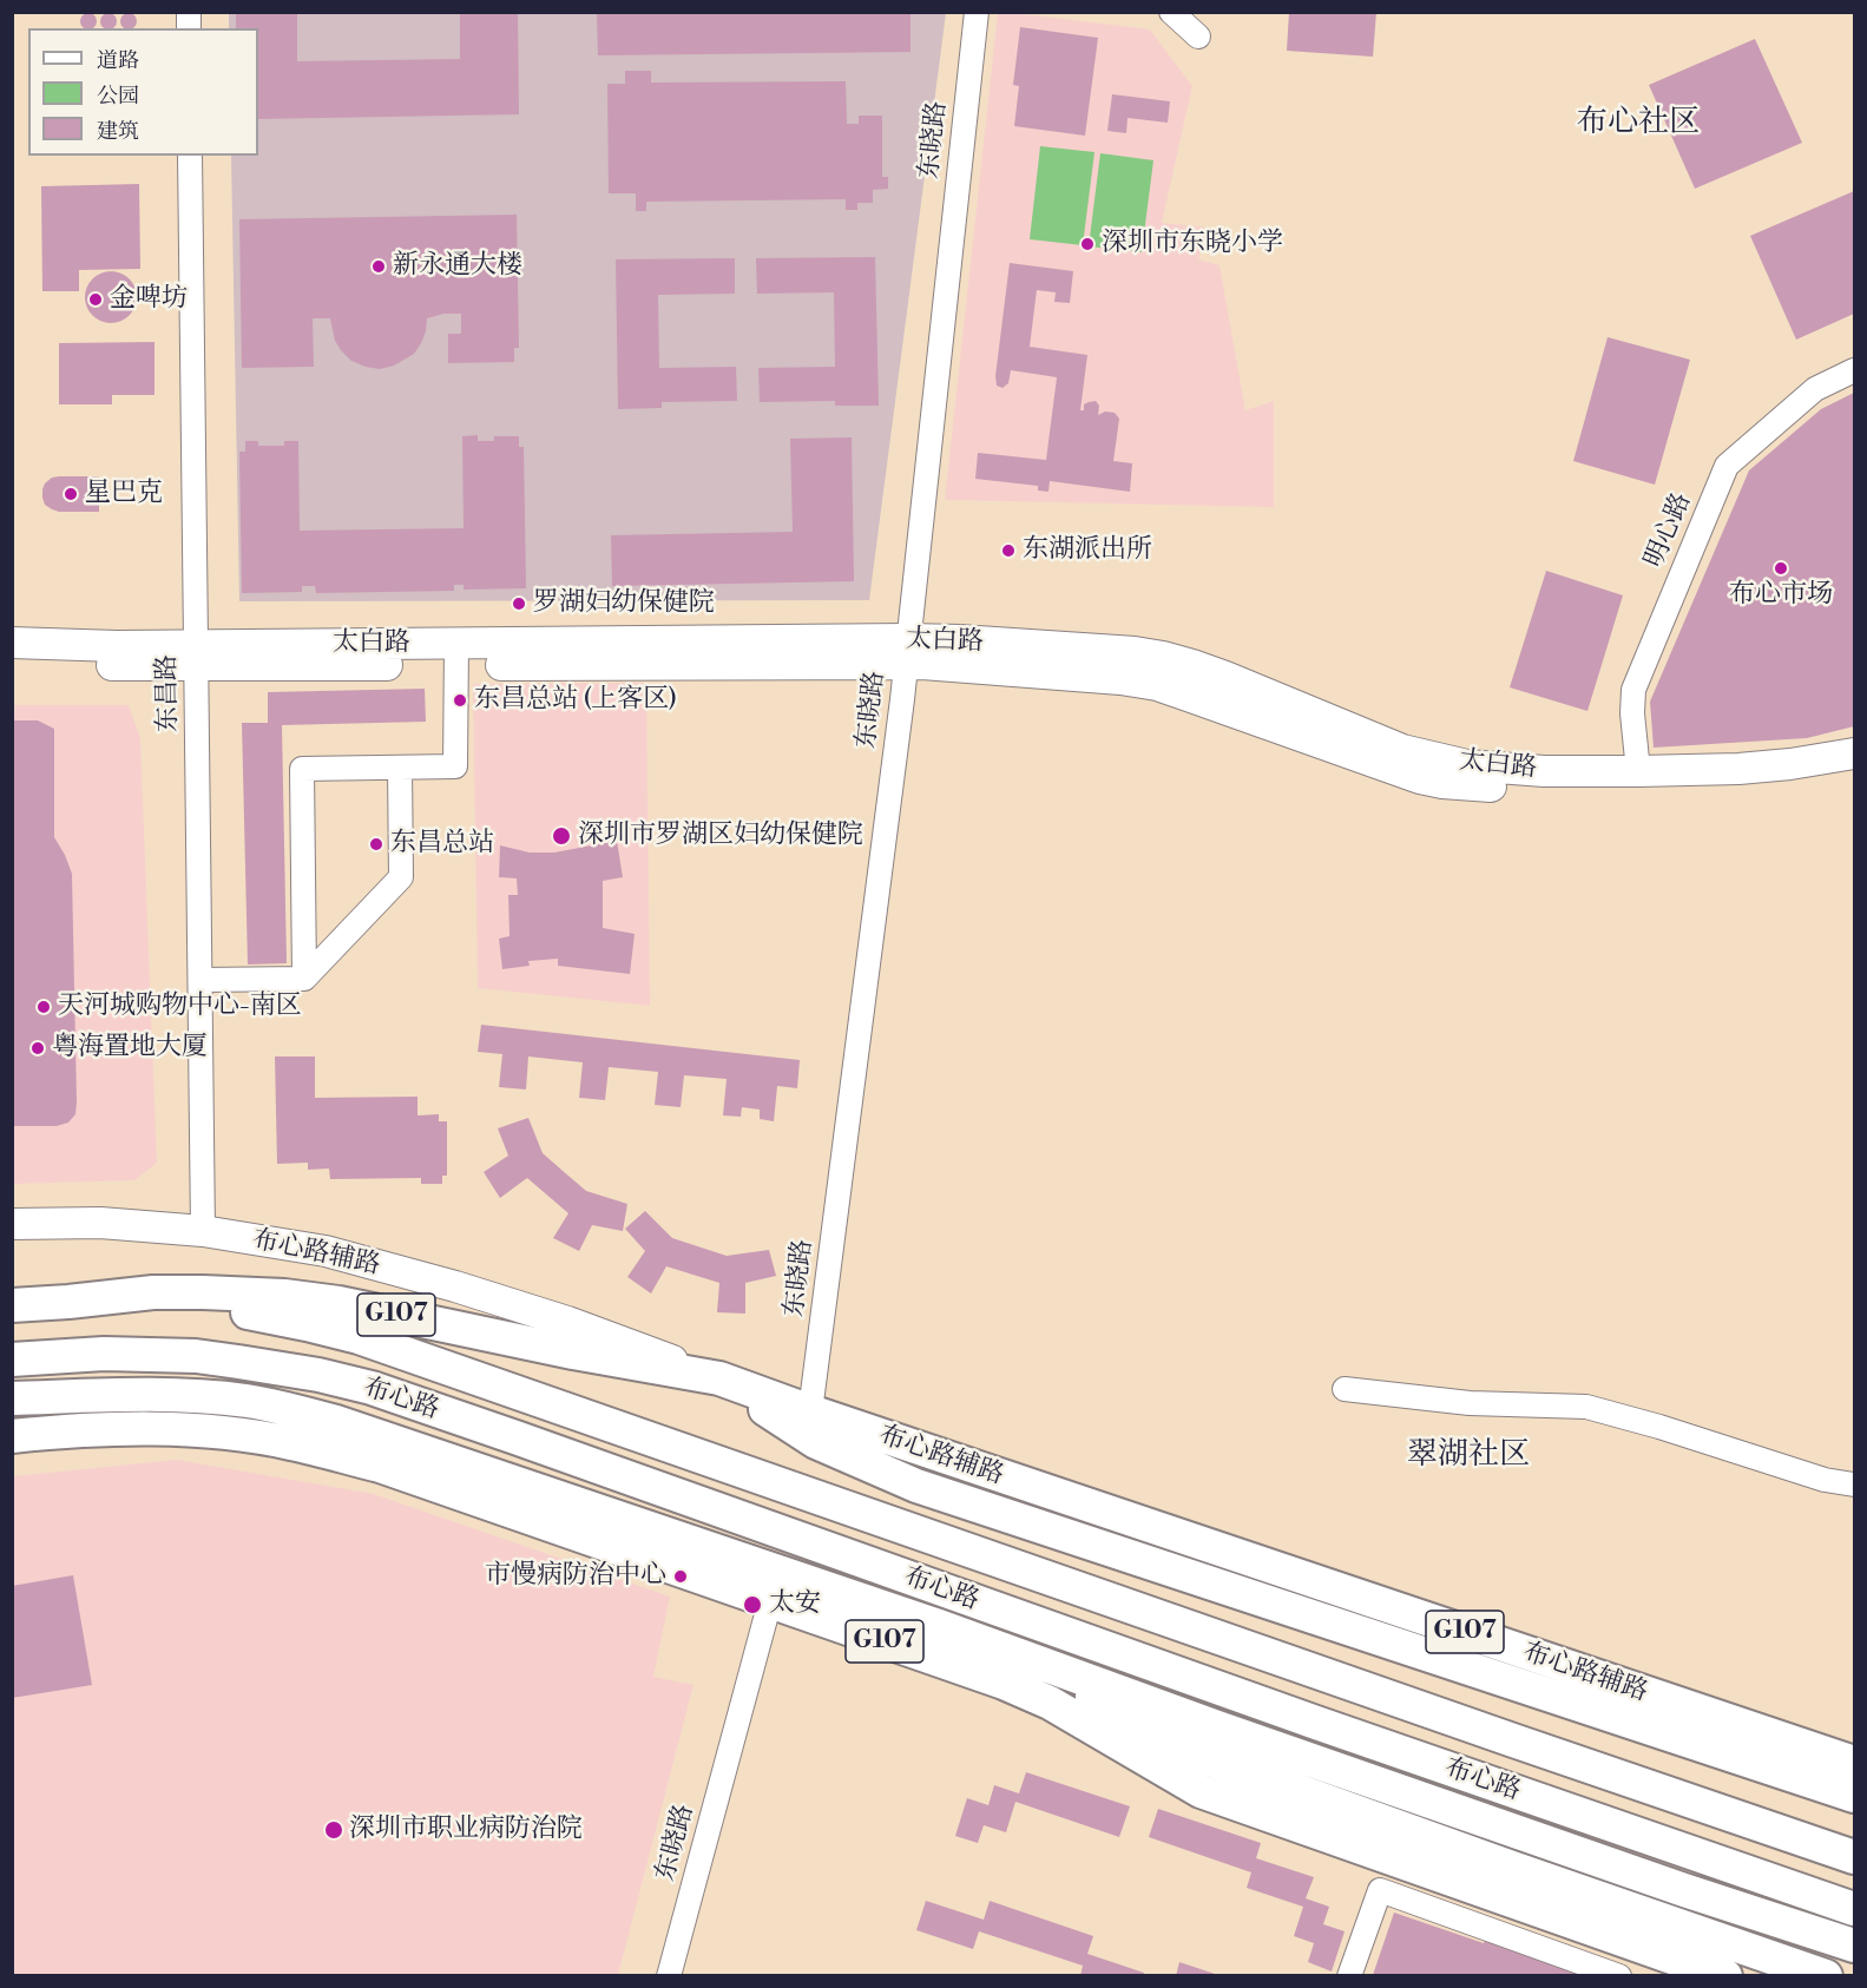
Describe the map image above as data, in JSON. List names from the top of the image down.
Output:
{
  "streets": {
    "highway": ["布心路辅路", "G107", "布心路"],
    "main road": ["太白路"],
    "street": ["东晓路", "明心路", "东昌路"]
  },
  "crossings": [
    ["东晓路", "太白路"],
    ["东晓路", "布心路辅路"],
    ["东晓路", "G107"],
    ["明心路", "太白路"],
    ["太白路", "东昌路"],
    ["东昌路", "布心路辅路"],
    ["布心路辅路", "布心路"]
  ],
  "districts": ["布心社区", "翠湖社区"],
  "places": [
    "深圳市东晓小学",
    "新永通大楼",
    "金啤坊",
    "星巴克",
    "东湖派出所",
    "布心市场",
    "罗湖妇幼保健院",
    "东昌总站 (上客区)",
    "深圳市罗湖区妇幼保健院",
    "东昌总站",
    "天河城购物中心-南区",
    "粤海置地大厦",
    "市慢病防治中心",
    "太安",
    "深圳市职业病防治院"
  ],
  "legend": ["道路", "公园", "建筑"]
}
